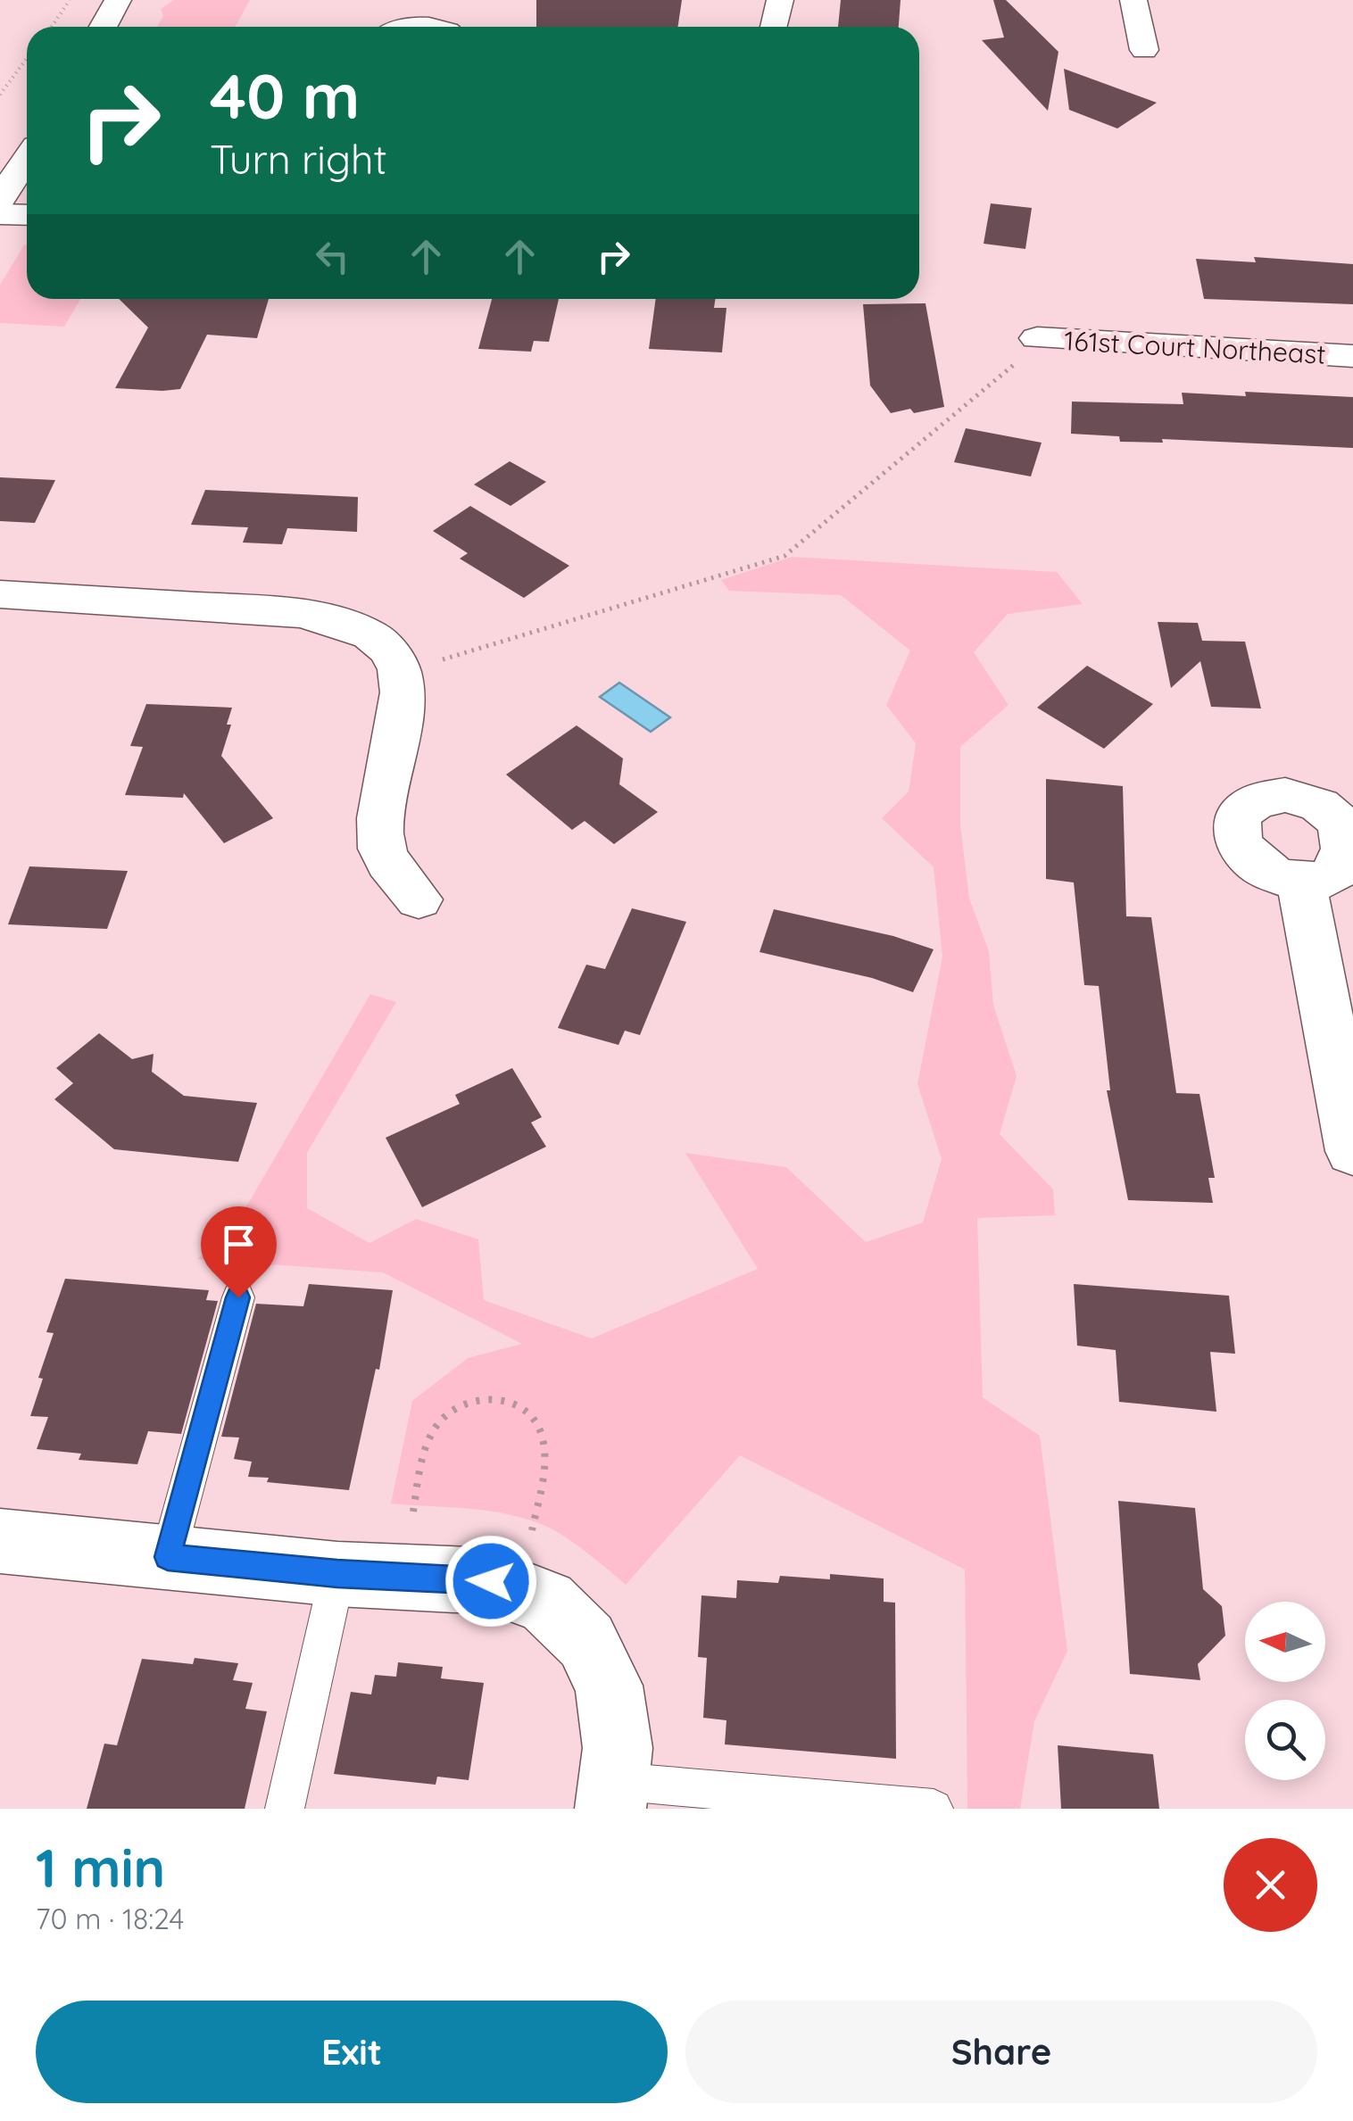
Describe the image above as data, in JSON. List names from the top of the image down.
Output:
{
  "streets": {
    "street": ["161st Court Northeast"]
  },
  "north": "left",
  "page": {
    "turn": ["40 m", "Turn right"],
    "heading": ["1 min", "70 m · 18:24"],
    "buttons": ["Exit", "Share"]
  }
}
